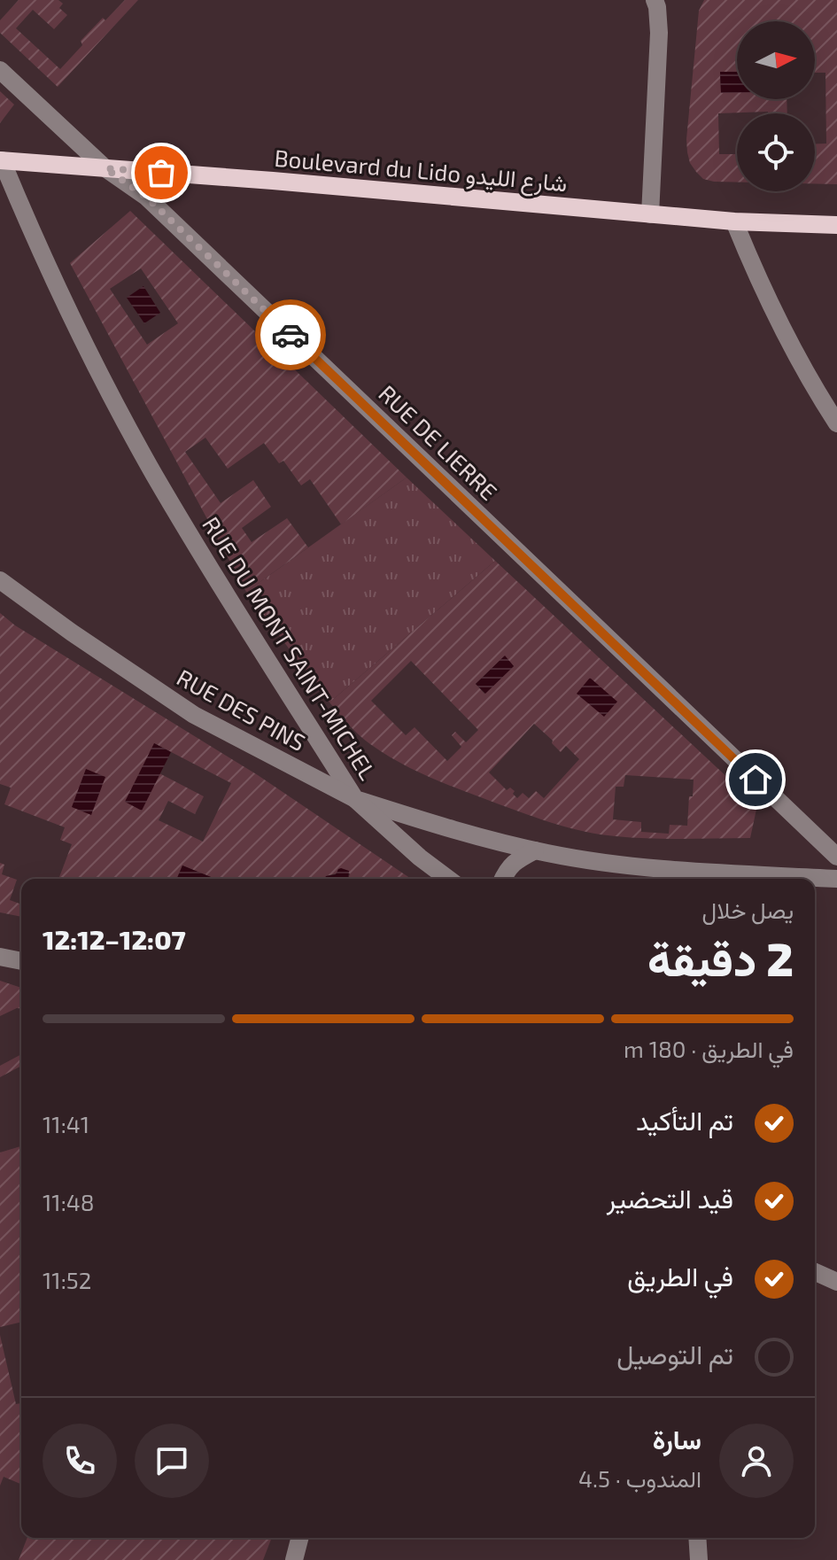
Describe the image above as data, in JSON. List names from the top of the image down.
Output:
{
  "streets": {
    "main road": ["Boulevard du Lido شارع الليدو"],
    "street": ["RUE DE LIERRE", "RUE DU MONT SAINT-MICHEL", "RUE DES PINS"]
  },
  "crossings": [
    ["Boulevard du Lido شارع الليدو", "RUE DE LIERRE"],
    ["Boulevard du Lido شارع الليدو", "RUE DU MONT SAINT-MICHEL"],
    ["RUE DU MONT SAINT-MICHEL", "RUE DES PINS"]
  ],
  "north": "right",
  "page": {
    "heading": ["2 دقيقة", "يصل خلال", "12:07–12:12"],
    "panel": ["سارة", "المندوب · 4.5"],
    "bar": "في الطريق · 180 m",
    "list": [
      ["تم التأكيد", "11:41"],
      ["قيد التحضير", "11:48"],
      ["في الطريق", "11:52"],
      "تم التوصيل"
    ]
  }
}
